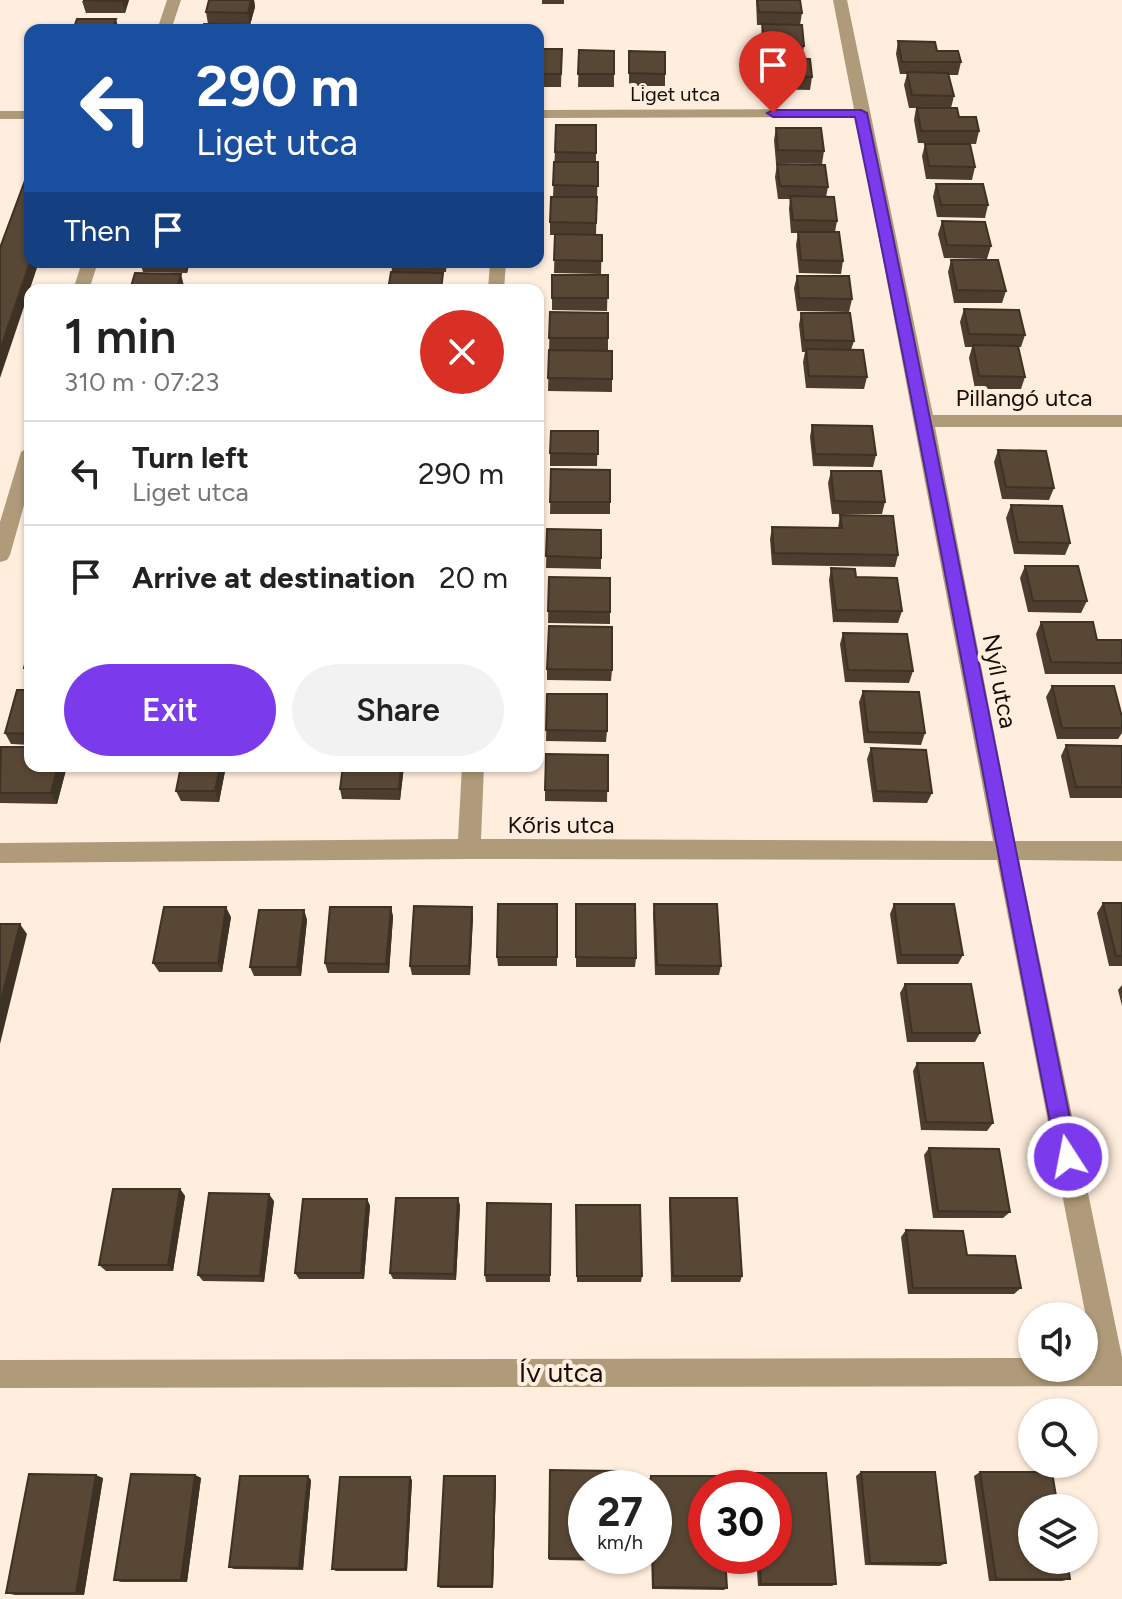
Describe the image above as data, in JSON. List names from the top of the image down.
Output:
{
  "streets": {
    "street": [
      "Liget utca",
      "Pillangó utca",
      "Nyíl utca",
      "Kőris utca",
      "Ív utca"
    ]
  },
  "crossings": [
    ["Liget utca", "Nyíl utca"],
    ["Pillangó utca", "Nyíl utca"],
    ["Nyíl utca", "Kőris utca"],
    ["Nyíl utca", "Ív utca"]
  ],
  "page": {
    "turn": ["290 m", "Liget utca"],
    "then": "Then",
    "heading": ["1 min", "310 m · 07:23"],
    "list": [
      {
        "name": "Turn left",
        "note": "Liget utca",
        "value": "290 m"
      },
      {
        "name": "Arrive at destination",
        "value": "20 m"
      }
    ],
    "buttons": ["Exit", "Share"],
    "speed": "27 km/h",
    "limit": "30"
  }
}
